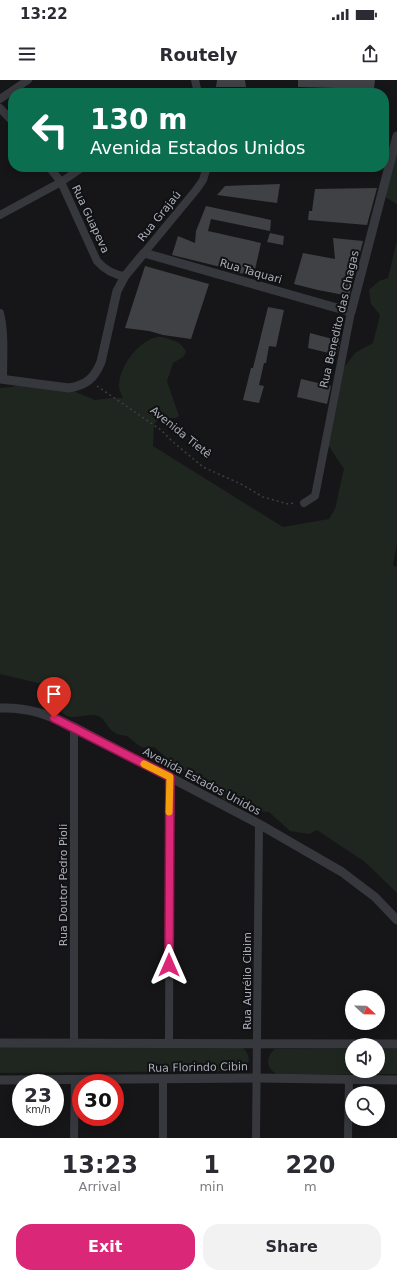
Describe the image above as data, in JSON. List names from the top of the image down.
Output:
{
  "streets": {
    "street": [
      "Rua Grajaú",
      "Rua Guapeva",
      "Rua Taquari",
      "Rua Benedito das Chagas",
      "Avenida Estados Unidos",
      "Rua Doutor Pedro Pioli",
      "Rua Aurélio Cibim",
      "Rua Florindo Cibin"
    ],
    "path": ["Avenida Tietê"]
  },
  "crossings": [
    ["Rua Grajaú", "Rua Guapeva"],
    ["Rua Grajaú", "Rua Taquari"],
    ["Rua Taquari", "Rua Benedito das Chagas"],
    ["Rua Benedito das Chagas", "Avenida Tietê"],
    ["Avenida Estados Unidos", "Rua Doutor Pedro Pioli"],
    ["Avenida Estados Unidos", "Rua Aurélio Cibim"],
    ["Rua Doutor Pedro Pioli", "Rua Florindo Cibin"],
    ["Rua Aurélio Cibim", "Rua Florindo Cibin"]
  ],
  "north": "right",
  "page": {
    "status": "13:22",
    "header": "Routely",
    "turn": ["130 m", "Avenida Estados Unidos"],
    "speed": "23 km/h",
    "limit": "30",
    "eta": [
      "13:23",
      "Arrival",
      "1",
      "min",
      "220",
      "m"
    ],
    "buttons": ["Exit", "Share"]
  }
}
